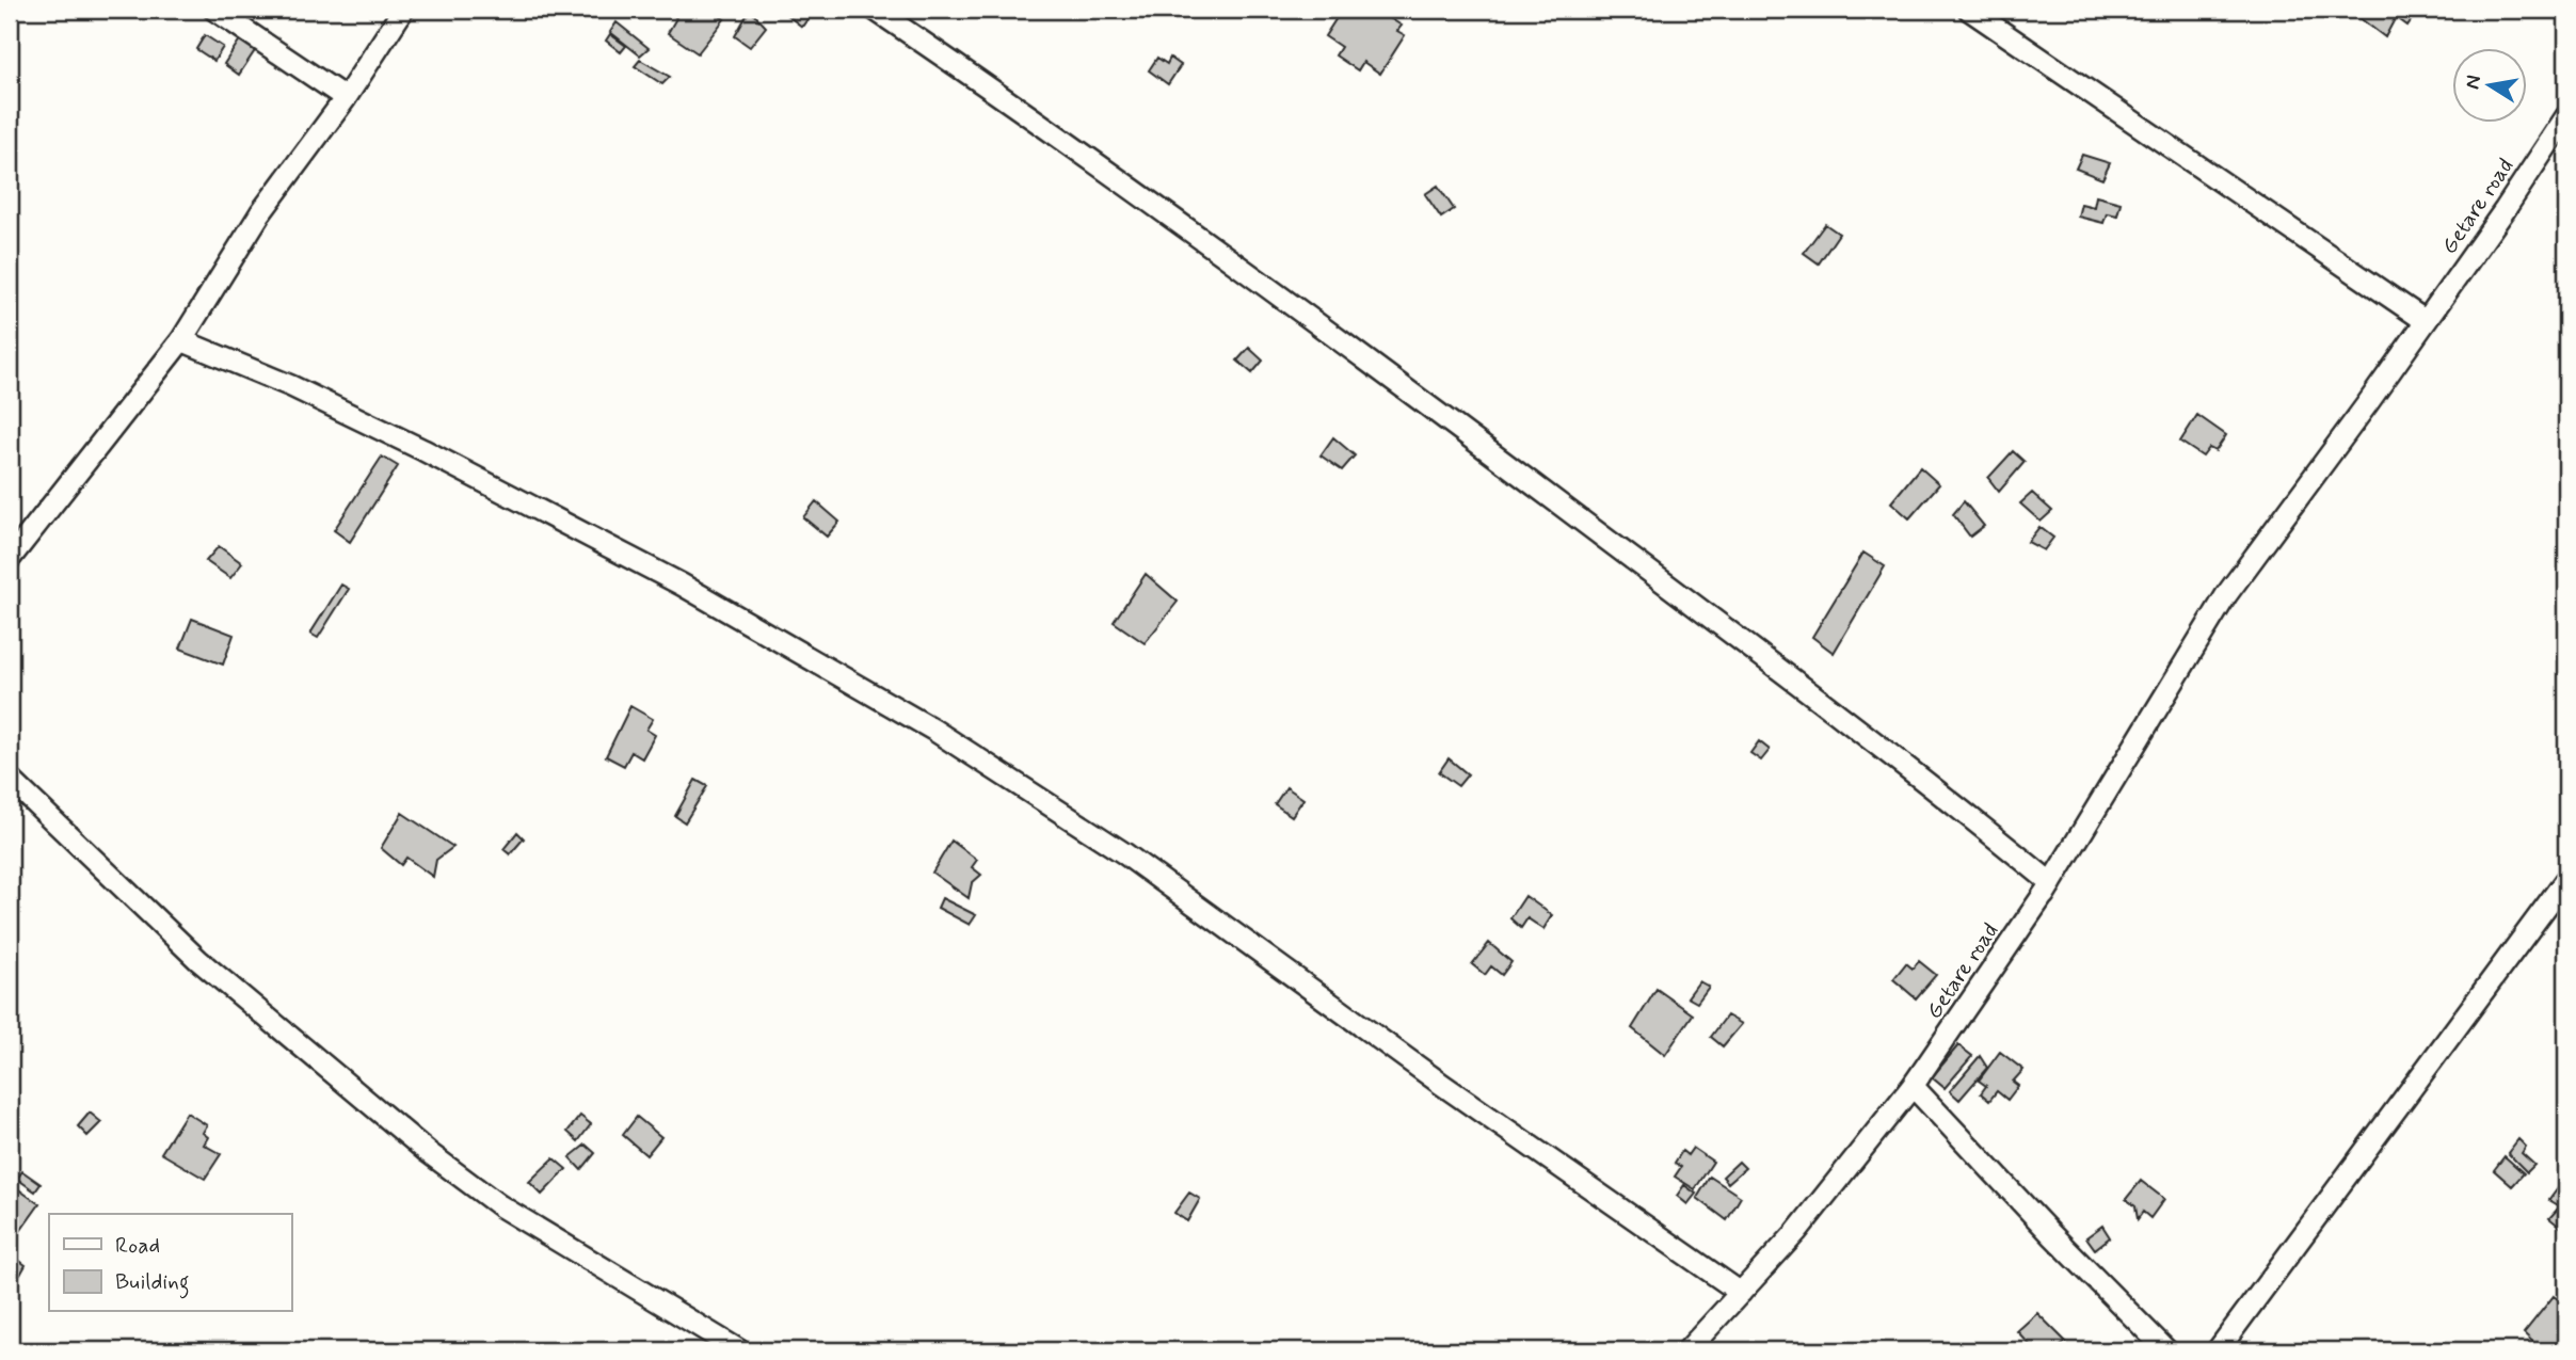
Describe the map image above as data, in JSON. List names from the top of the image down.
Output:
{
  "streets": {
    "street": ["Getare road"]
  },
  "legend": ["Road", "Building"],
  "north": "left"
}
